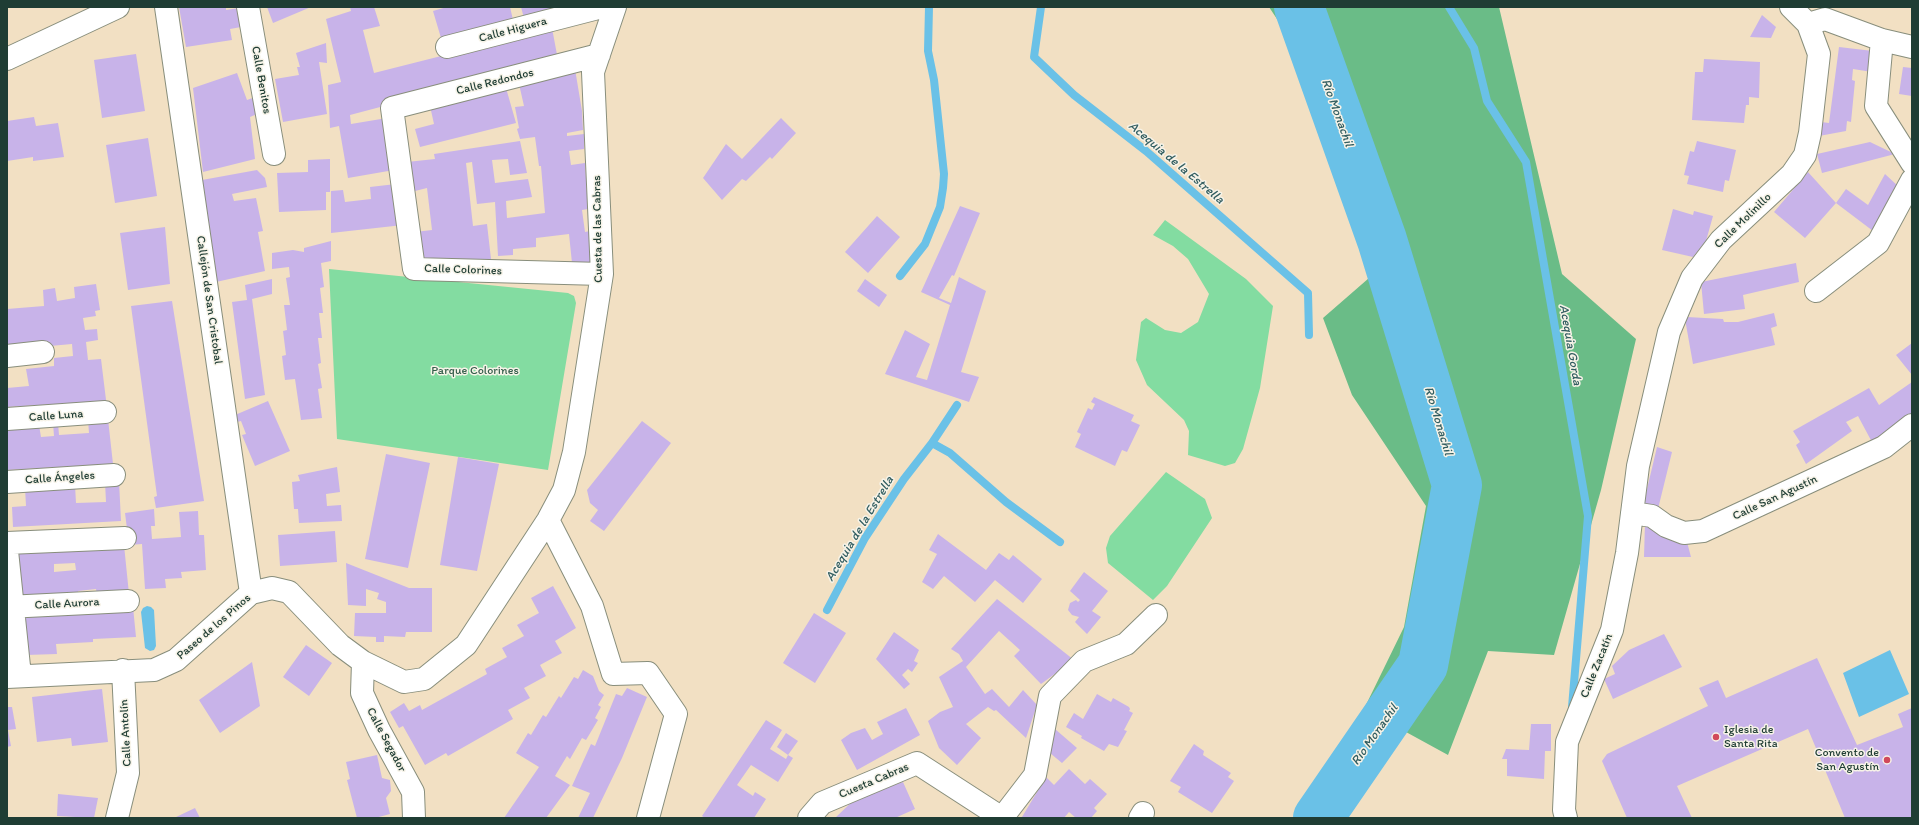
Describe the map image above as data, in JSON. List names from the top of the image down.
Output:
{
  "streets": {
    "street": [
      "Calle Higuera",
      "Calle Benitos",
      "Calle Redondos",
      "Calle Molinillo",
      "Cuesta de las Cabras",
      "Calle Colorines",
      "Callejón de San Cristobal",
      "Calle Luna",
      "Calle Ángeles",
      "Calle San Agustín",
      "Calle Aurora",
      "Paseo de los Pinos",
      "Calle Zacatín",
      "Calle Antolín",
      "Calle Segador",
      "Cuesta Cabras"
    ]
  },
  "crossings": [
    ["Calle Redondos", "Cuesta de las Cabras"],
    ["Calle Redondos", "Calle Colorines"],
    ["Calle Molinillo", "Calle San Agustín"],
    ["Calle Molinillo", "Calle Zacatín"],
    ["Cuesta de las Cabras", "Calle Colorines"],
    ["Cuesta de las Cabras", "Paseo de los Pinos"],
    ["Callejón de San Cristobal", "Paseo de los Pinos"],
    ["Calle San Agustín", "Calle Zacatín"],
    ["Paseo de los Pinos", "Calle Antolín"],
    ["Paseo de los Pinos", "Calle Segador"]
  ],
  "water": ["Río Monachil", "Acequia de la Estrella", "Acequia Gorda"],
  "parks": ["Parque Colorines"],
  "places": ["Iglesia de Santa Rita", "Convento de San Agustín"]
}
